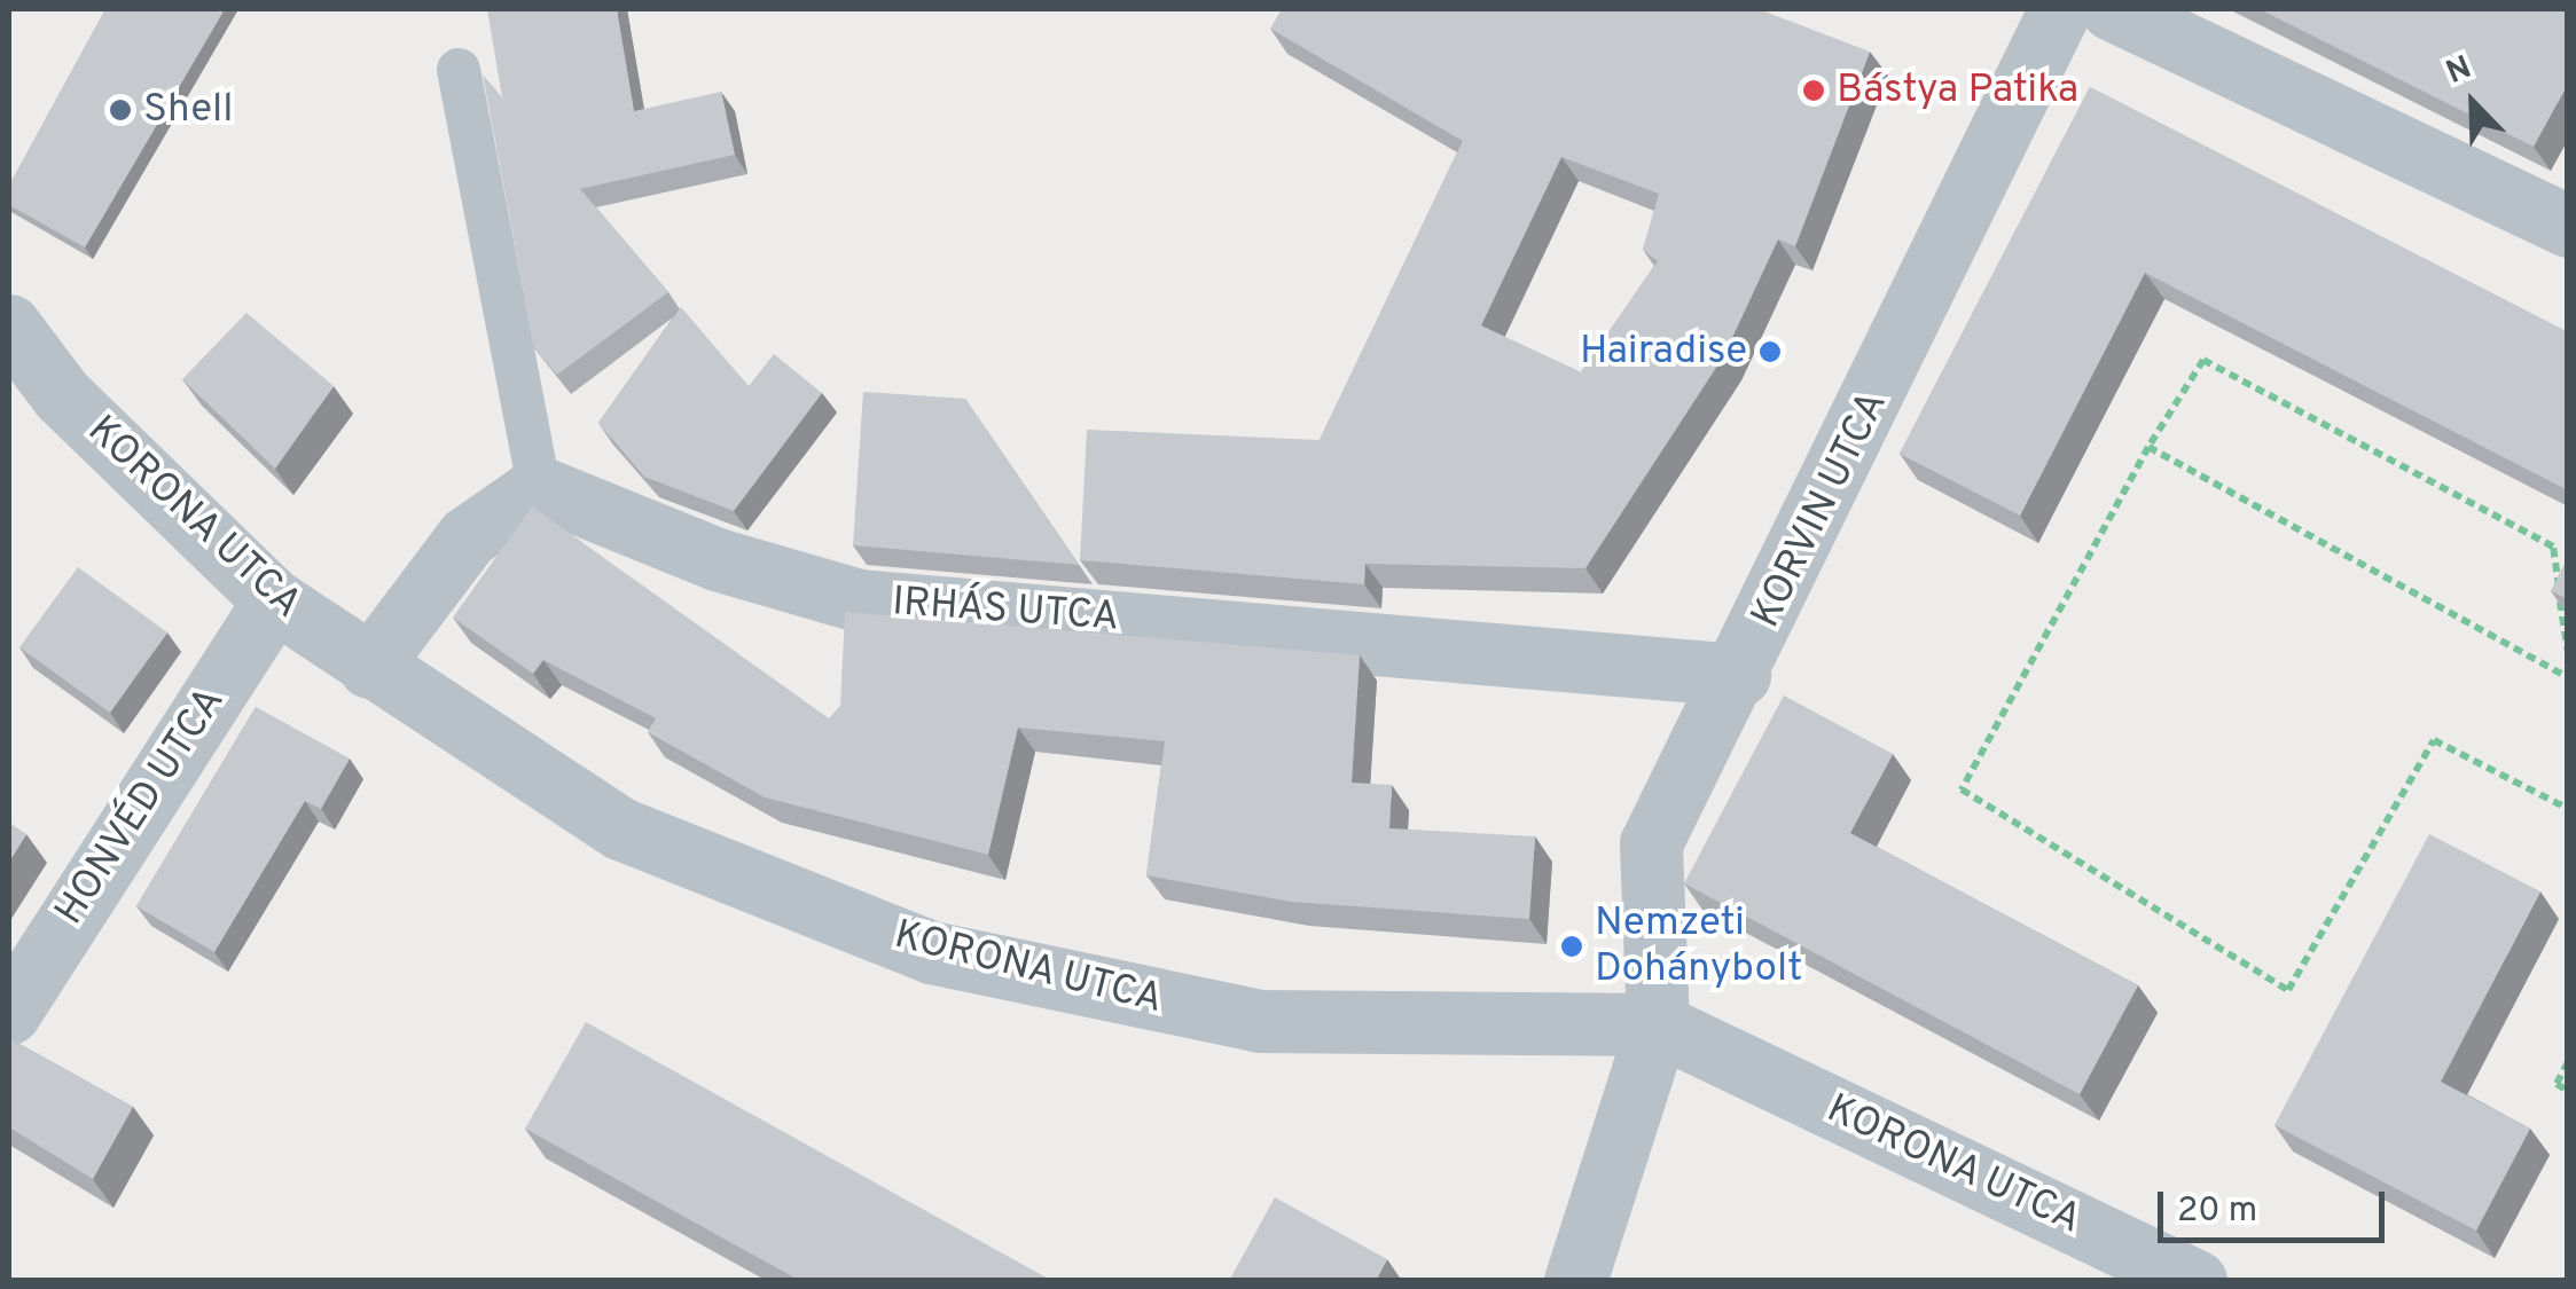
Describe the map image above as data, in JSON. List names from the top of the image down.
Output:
{
  "streets": {
    "street": [
      "KORVIN UTCA",
      "KORONA UTCA",
      "IRHÁS UTCA",
      "HONVÉD UTCA"
    ]
  },
  "crossings": [
    ["KORVIN UTCA", "KORONA UTCA"],
    ["KORVIN UTCA", "IRHÁS UTCA"],
    ["KORONA UTCA", "HONVÉD UTCA"]
  ],
  "places": [
    "Bástya Patika",
    "Shell",
    "Hairadise",
    "Nemzeti Dohánybolt"
  ],
  "scale_bar": "20 m",
  "north": "top left"
}
